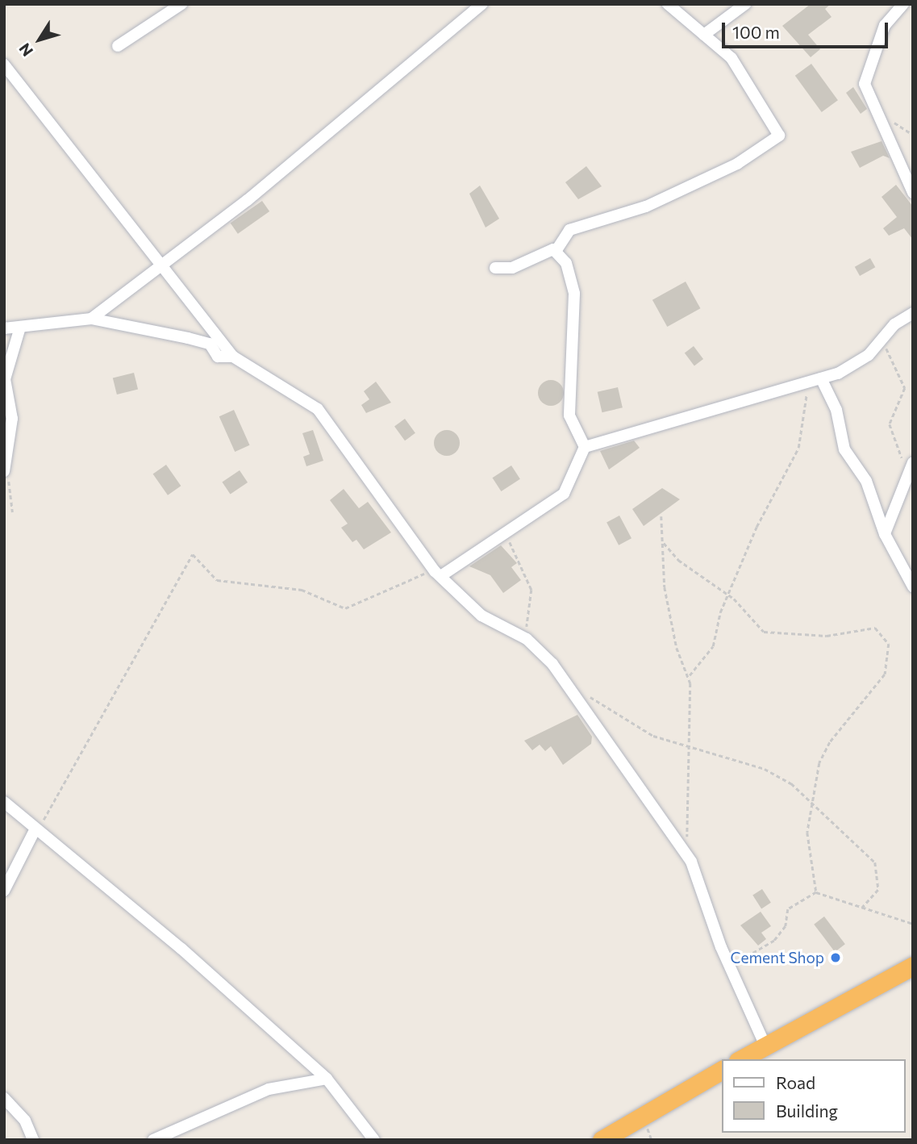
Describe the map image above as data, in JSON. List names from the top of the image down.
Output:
{
  "places": ["Cement Shop"],
  "legend": ["Road", "Building"],
  "scale_bar": "100 m",
  "north": "bottom left"
}
